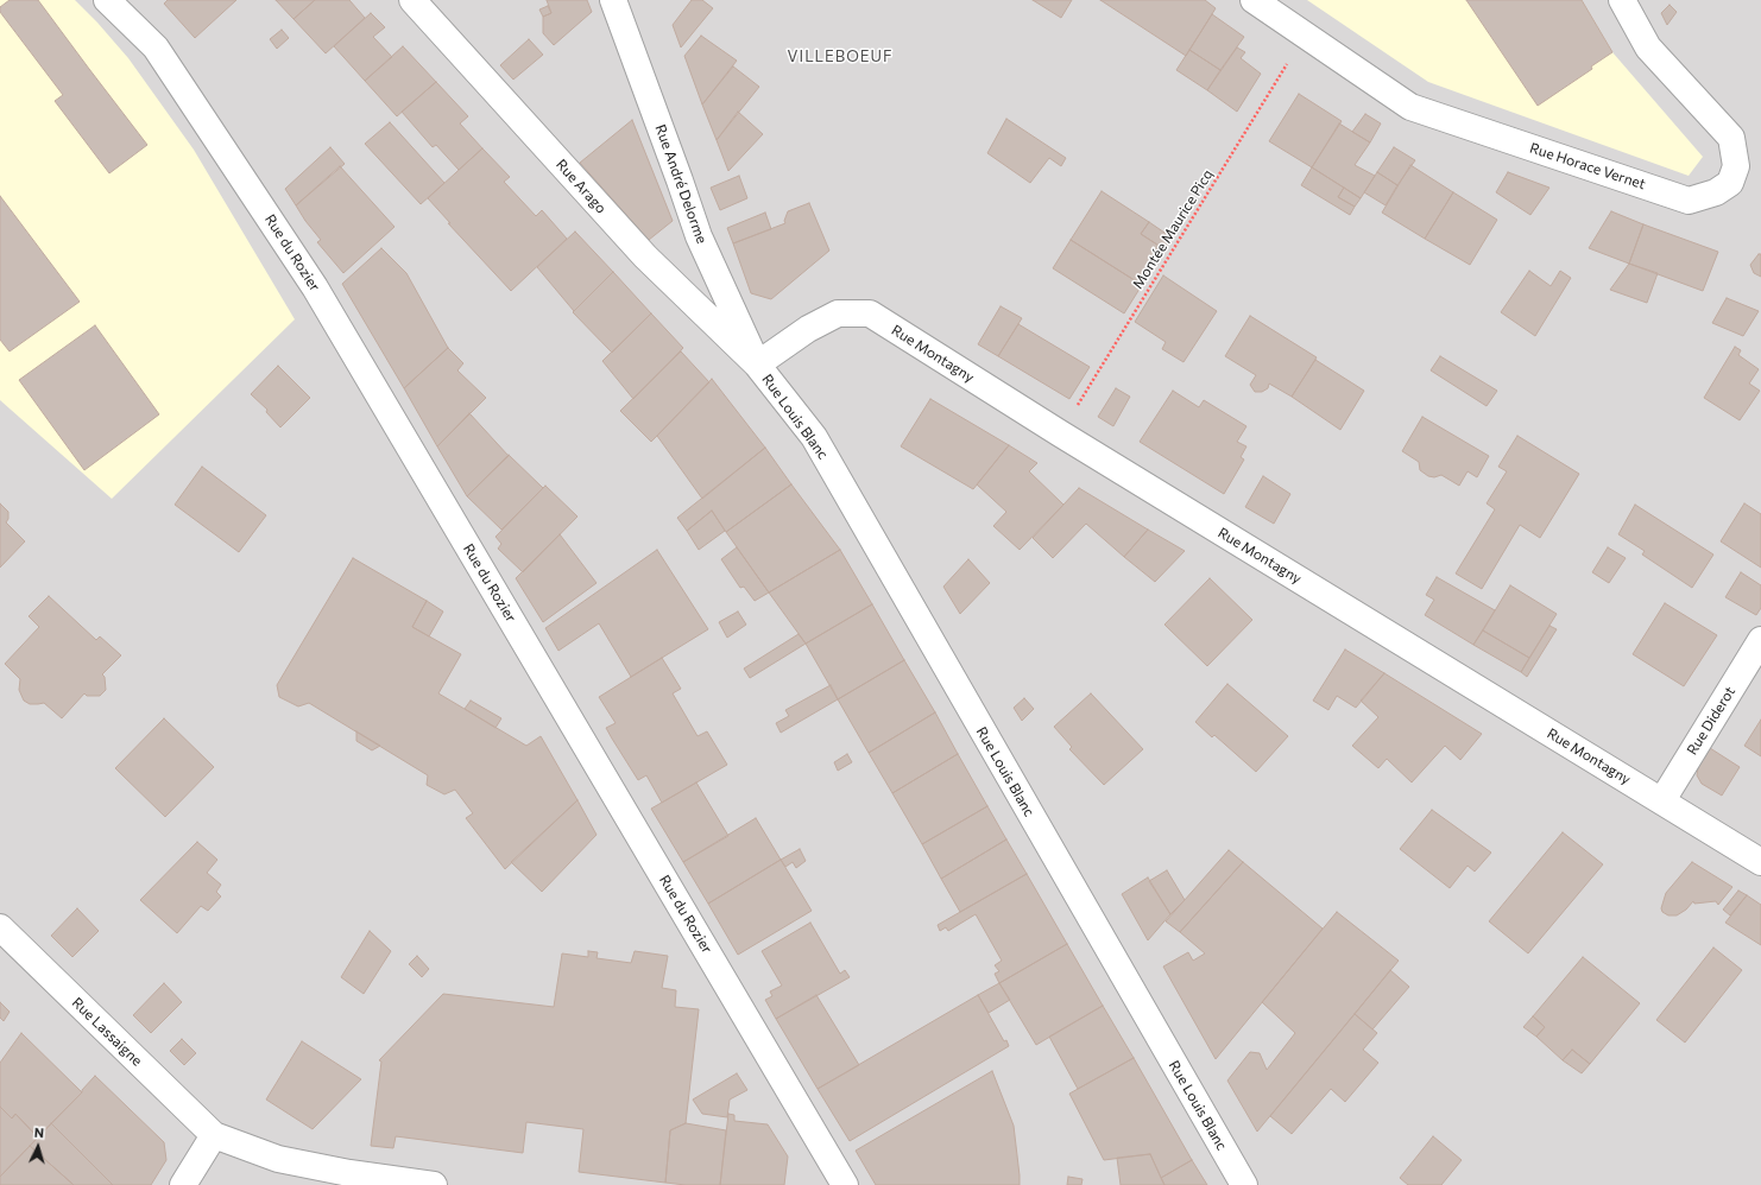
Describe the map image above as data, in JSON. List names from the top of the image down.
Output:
{
  "streets": {
    "street": [
      "Rue Horace Vernet",
      "Rue André Delorme",
      "Rue Arago",
      "Rue du Rozier",
      "Rue Montagny",
      "Rue Louis Blanc",
      "Rue Diderot",
      "Rue Lassaigne"
    ],
    "path": ["Montée Maurice Picq"]
  },
  "crossings": [
    ["Rue Horace Vernet", "Montée Maurice Picq"],
    ["Rue André Delorme", "Rue Arago"],
    ["Rue André Delorme", "Rue Montagny"],
    ["Rue André Delorme", "Rue Louis Blanc"],
    ["Rue Arago", "Rue Montagny"],
    ["Rue Arago", "Rue Louis Blanc"],
    ["Montée Maurice Picq", "Rue Montagny"],
    ["Rue Montagny", "Rue Louis Blanc"],
    ["Rue Montagny", "Rue Diderot"]
  ],
  "districts": ["VILLEBOEUF"],
  "north": "top"
}
